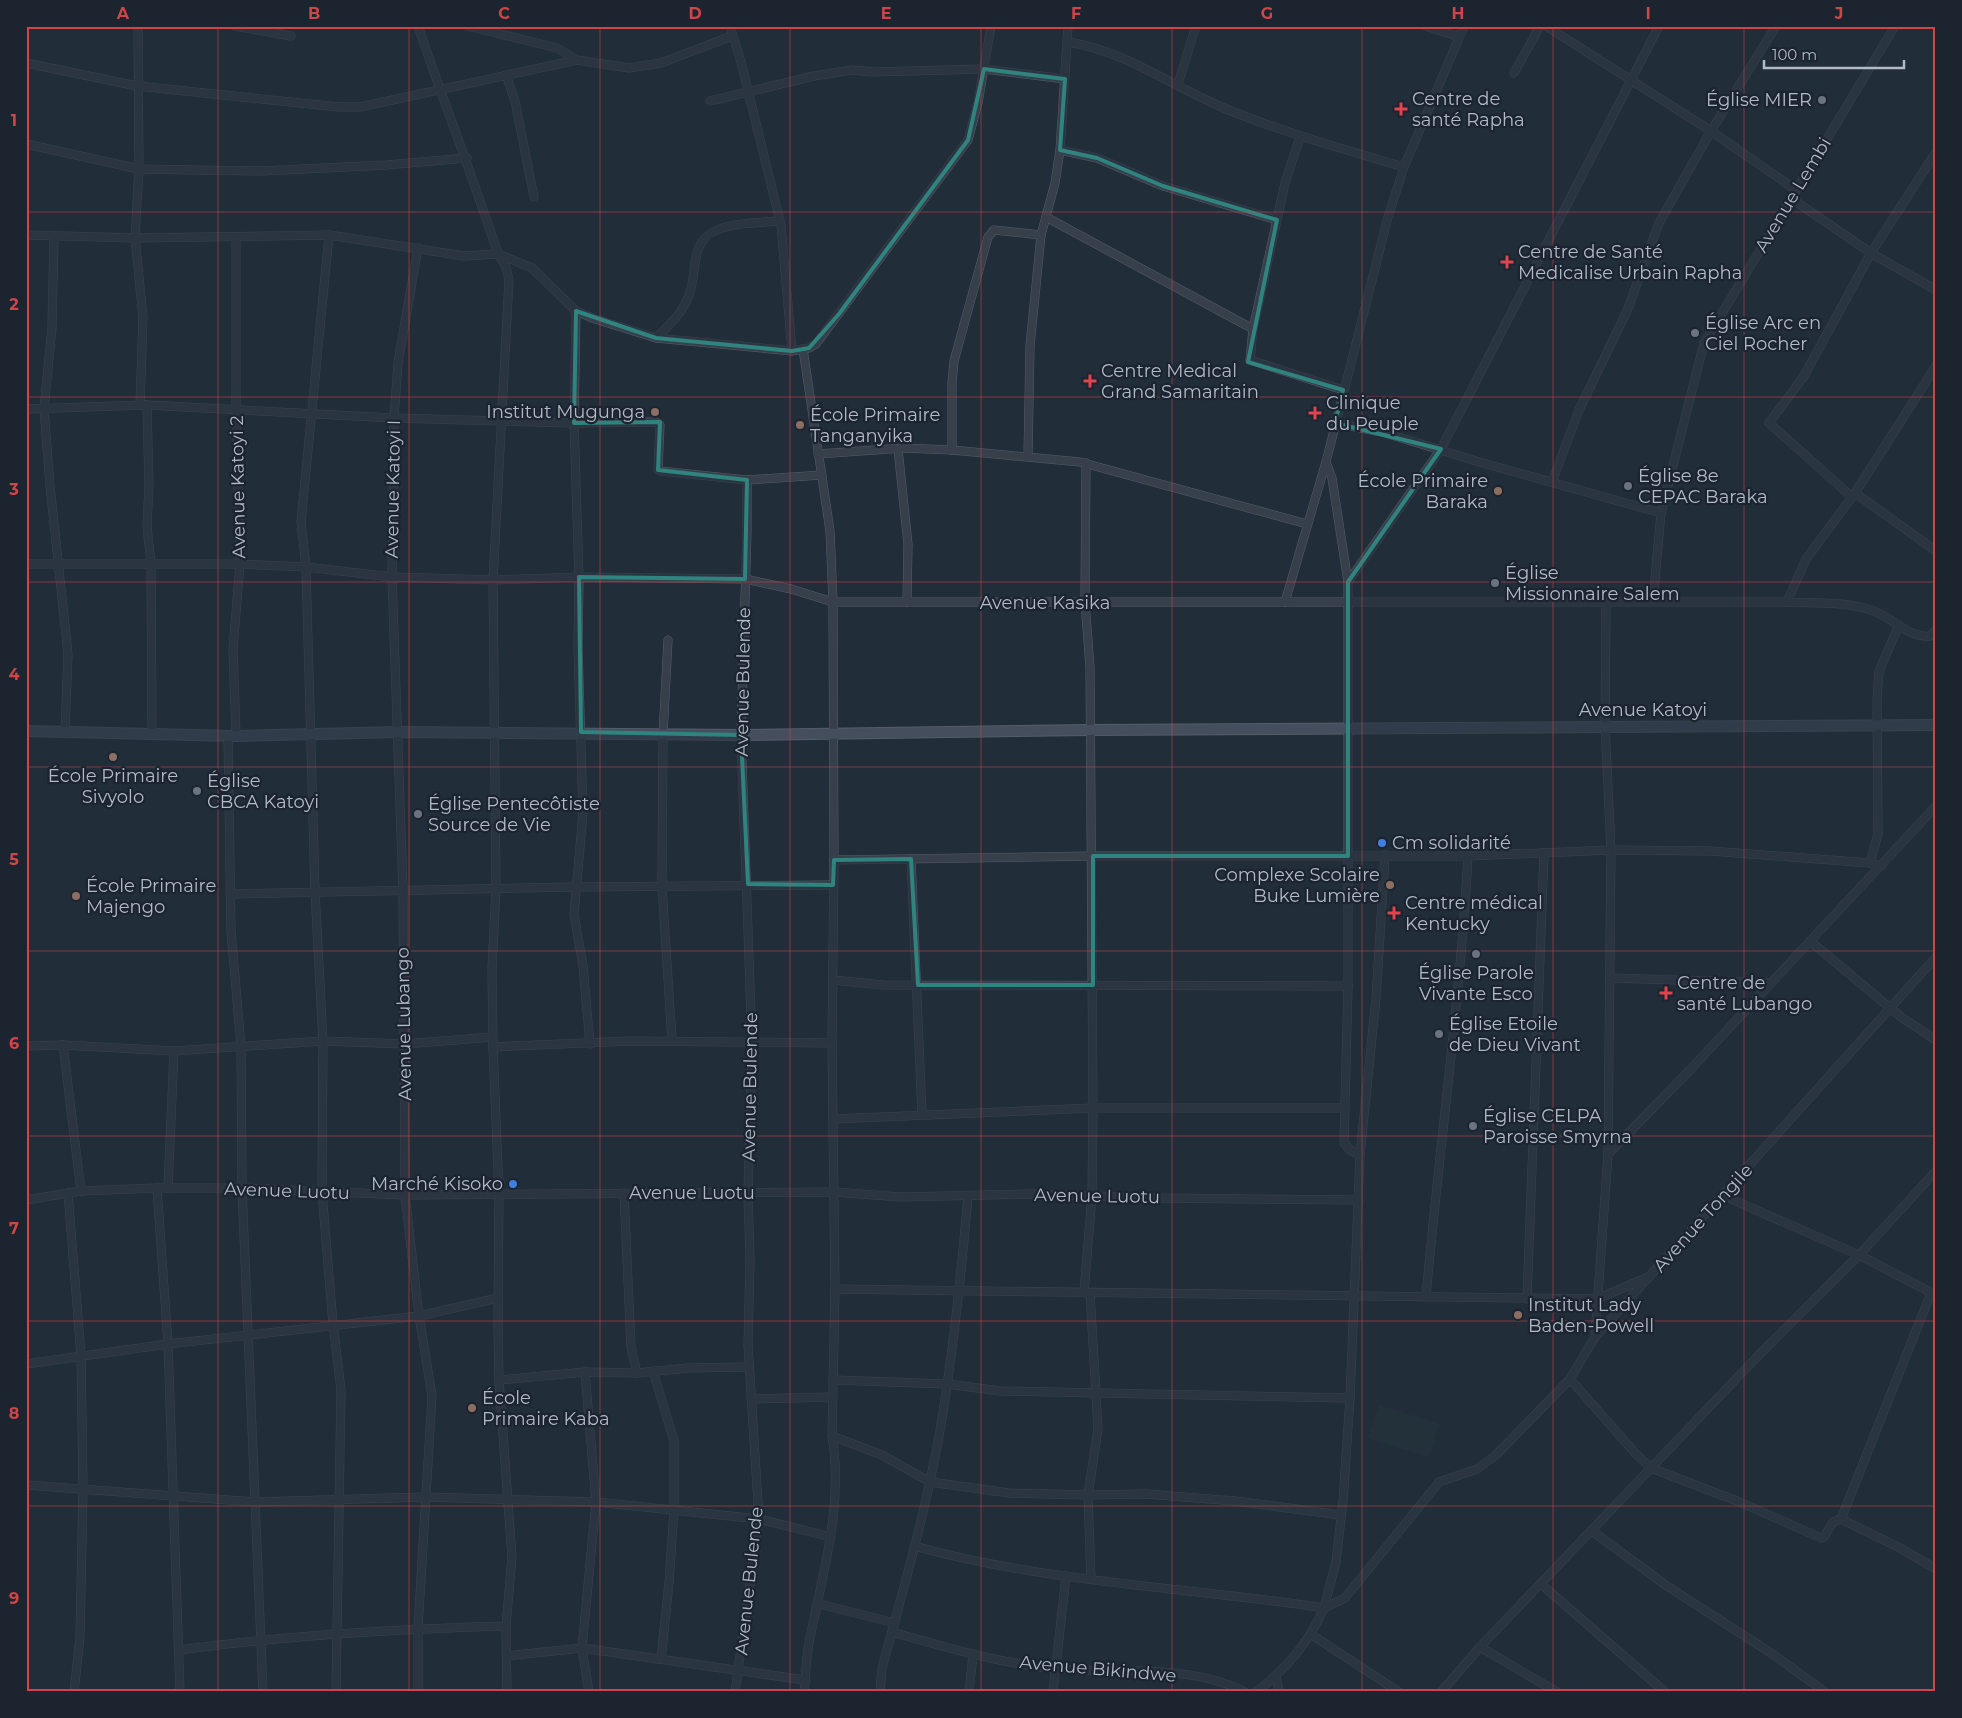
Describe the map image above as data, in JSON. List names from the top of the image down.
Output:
{
  "streets": {
    "street": [
      "Avenue Lembi",
      "Avenue Katoyi 2",
      "Avenue Katoyi I",
      "Avenue Kasika",
      "Avenue Bulende",
      "Avenue Katoyi",
      "Avenue Lubango",
      "Avenue Luotu",
      "Avenue Tongile",
      "Avenue Bikindwe"
    ]
  },
  "crossings": [
    ["Avenue Lembi", "Avenue Kasika"],
    ["Avenue Katoyi 2", "Avenue Kasika"],
    ["Avenue Katoyi 2", "Avenue Katoyi"],
    ["Avenue Katoyi 2", "Avenue Luotu"],
    ["Avenue Katoyi I", "Avenue Kasika"],
    ["Avenue Katoyi I", "Avenue Katoyi"],
    ["Avenue Katoyi I", "Avenue Lubango"],
    ["Avenue Kasika", "Avenue Bulende"],
    ["Avenue Bulende", "Avenue Katoyi"],
    ["Avenue Bulende", "Avenue Luotu"],
    ["Avenue Katoyi", "Avenue Lubango"],
    ["Avenue Lubango", "Avenue Luotu"]
  ],
  "places": {
    "other": [
      "Église MIER",
      "Église Arc en Ciel Rocher",
      "Institut Mugunga",
      "École Primaire Tanganyika",
      "Église 8e CEPAC Baraka",
      "École Primaire Baraka",
      "Église Missionnaire Salem",
      "École Primaire Sivyolo",
      "Église CBCA Katoyi",
      "Église Pentecôtiste Source de Vie",
      "Cm solidarité",
      "Complexe Scolaire Buke Lumière",
      "École Primaire Majengo",
      "Église Parole Vivante Esco",
      "Église Etoile de Dieu Vivant",
      "Église CELPA Paroisse Smyrna",
      "Marché Kisoko",
      "Institut Lady Baden-Powell",
      "École Primaire Kaba"
    ],
    "health": [
      "Centre de santé Rapha",
      "Centre de Santé Medicalise Urbain Rapha",
      "Centre Medical Grand Samaritain",
      "Clinique du Peuple",
      "Centre médical Kentucky",
      "Centre de santé Lubango"
    ]
  },
  "scale_bar": "100 m",
  "grid": {
    "columns": [
      "A",
      "B",
      "C",
      "D",
      "E",
      "F",
      "G",
      "H",
      "I",
      "J"
    ],
    "rows": [
      "1",
      "2",
      "3",
      "4",
      "5",
      "6",
      "7",
      "8",
      "9"
    ]
  }
}
